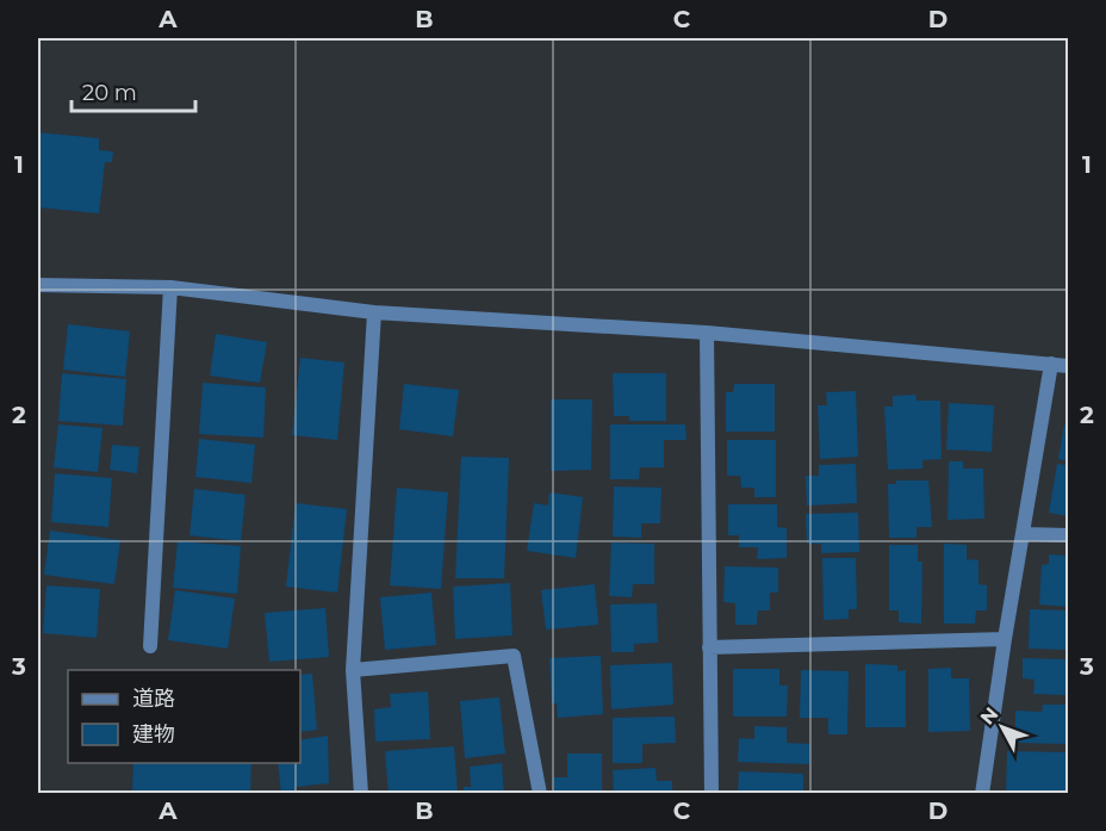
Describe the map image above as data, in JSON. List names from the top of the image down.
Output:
{
  "legend": ["道路", "建物"],
  "scale_bar": "20 m",
  "north": "top left",
  "grid": {
    "columns": [
      "A",
      "B",
      "C",
      "D"
    ],
    "rows": ["1", "2", "3"]
  }
}
